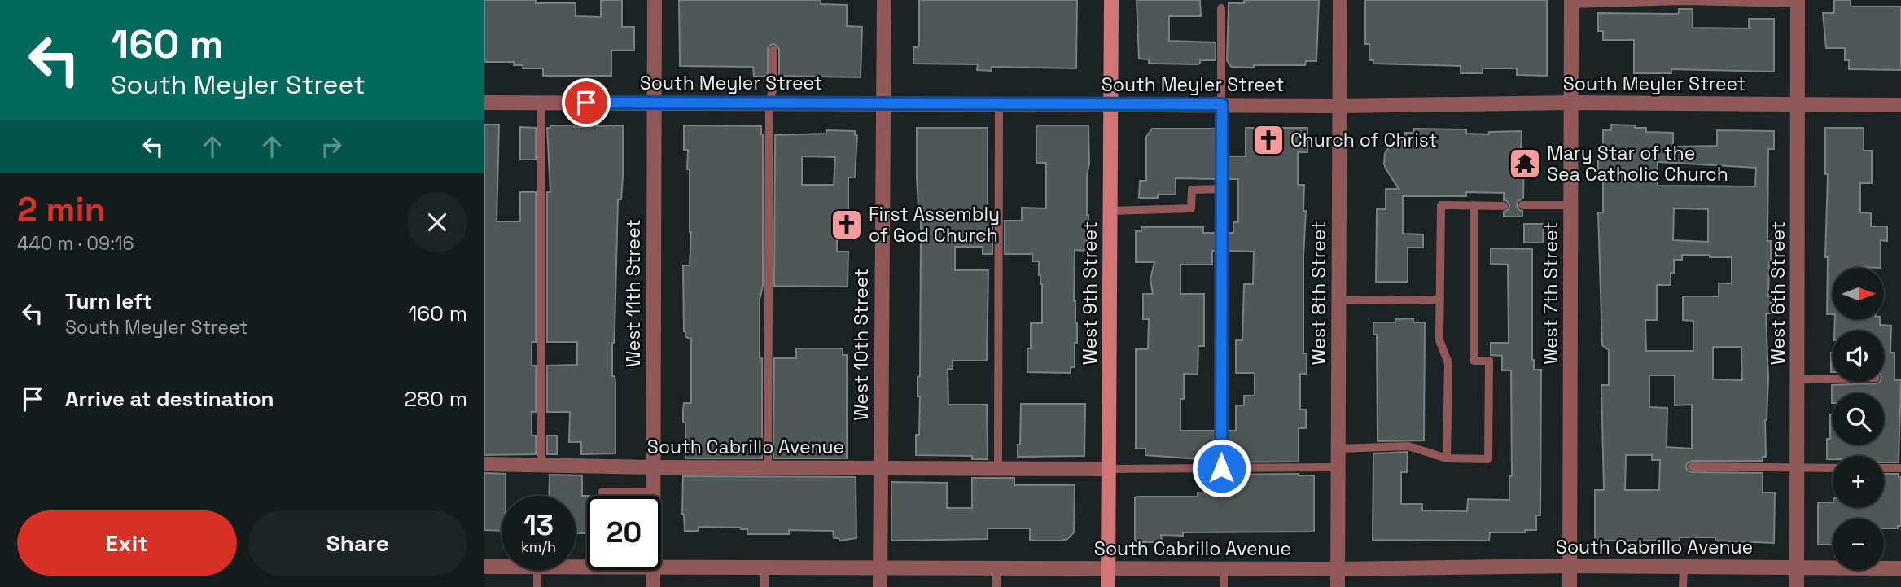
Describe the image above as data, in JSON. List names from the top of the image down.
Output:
{
  "streets": {
    "main road": ["West 9th Street"],
    "street": [
      "South Meyler Street",
      "West 11th Street",
      "West 8th Street",
      "West 7th Street",
      "West 6th Street",
      "West 10th Street",
      "South Cabrillo Avenue"
    ]
  },
  "crossings": [
    ["South Meyler Street", "West 11th Street"],
    ["South Meyler Street", "West 9th Street"],
    ["South Meyler Street", "West 8th Street"],
    ["South Meyler Street", "West 7th Street"],
    ["South Meyler Street", "West 6th Street"],
    ["South Meyler Street", "West 10th Street"],
    ["West 11th Street", "South Cabrillo Avenue"],
    ["West 9th Street", "South Cabrillo Avenue"],
    ["West 8th Street", "South Cabrillo Avenue"],
    ["West 7th Street", "South Cabrillo Avenue"],
    ["West 6th Street", "South Cabrillo Avenue"],
    ["West 10th Street", "South Cabrillo Avenue"]
  ],
  "places": {
    "church": ["Church of Christ", "First Assembly of God Church"],
    "temple": ["Mary Star of the Sea Catholic Church"]
  },
  "north": "right",
  "page": {
    "turn": ["160 m", "South Meyler Street"],
    "heading": ["2 min", "440 m · 09:16"],
    "map_buttons": ["+", "−"],
    "list": [
      {
        "name": "Turn left",
        "note": "South Meyler Street",
        "value": "160 m"
      },
      {
        "name": "Arrive at destination",
        "value": "280 m"
      }
    ],
    "speed": "13 km/h",
    "limit": "20",
    "buttons": ["Exit", "Share"]
  }
}
